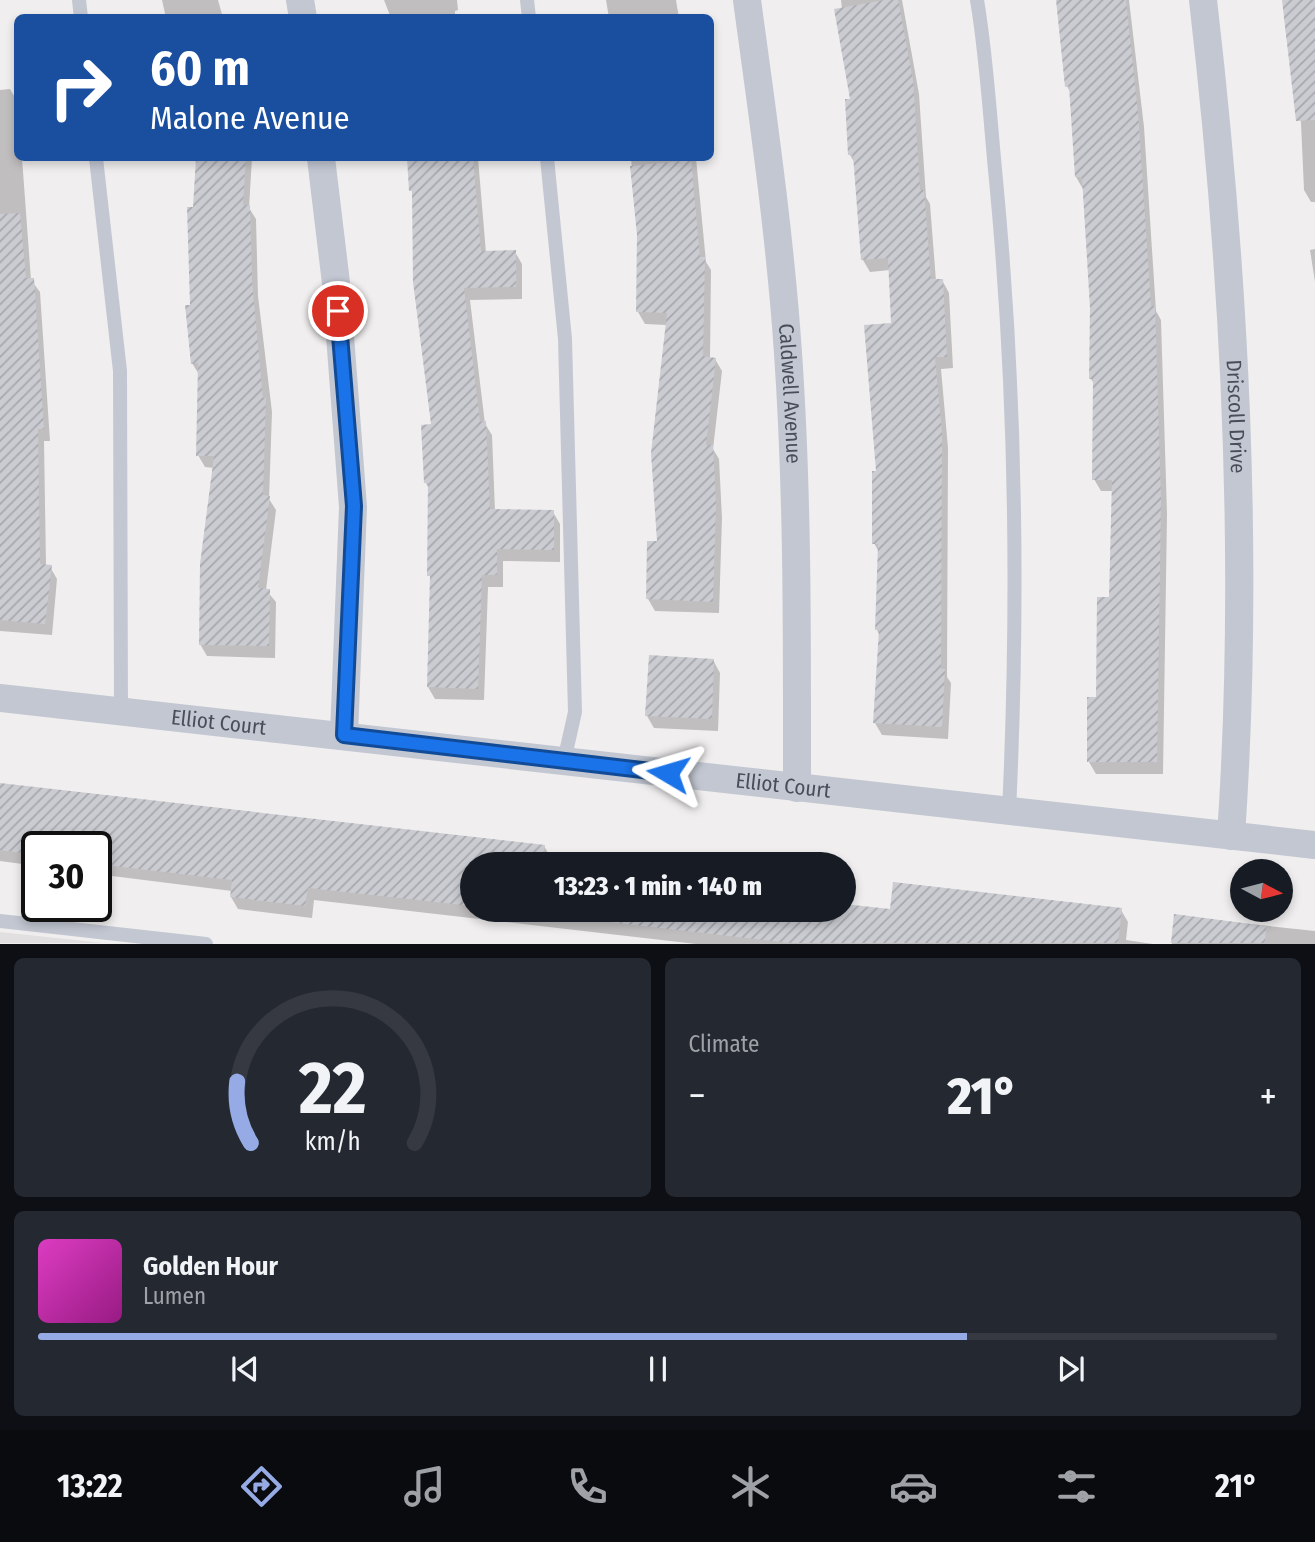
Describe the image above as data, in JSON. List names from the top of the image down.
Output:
{
  "streets": {
    "street": ["Caldwell Avenue", "Driscoll Drive", "Elliot Court"]
  },
  "crossings": [
    ["Caldwell Avenue", "Elliot Court"],
    ["Driscoll Drive", "Elliot Court"]
  ],
  "north": "right",
  "page": {
    "turn": ["60 m", "Malone Avenue"],
    "limit": "30",
    "trip": "13:23 · 1 min · 140 m",
    "tile": "Climate",
    "heat": ["−", "21°", "+"],
    "song": ["Golden Hour", "Lumen"],
    "tabs": ["13:22", "21°"],
    "gauge": ["22", "km/h"]
  }
}
